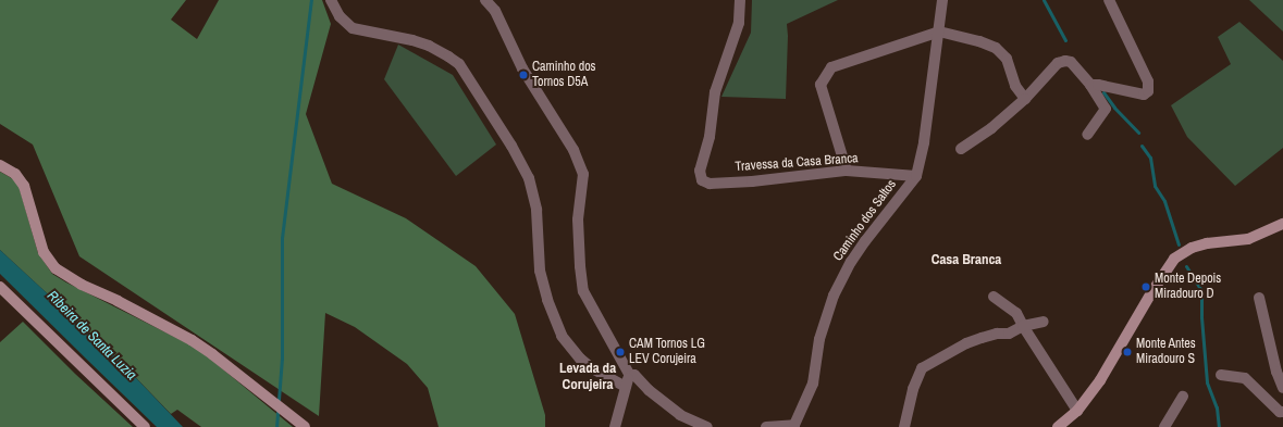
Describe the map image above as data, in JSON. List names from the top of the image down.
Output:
{
  "streets": {
    "street": ["Travessa da Casa Branca", "Caminho dos Saltos"]
  },
  "crossings": [
    ["Travessa da Casa Branca", "Caminho dos Saltos"]
  ],
  "districts": ["Casa Branca", "Levada da Corujeira"],
  "water": ["Ribeira de Santa Luzia"],
  "places": [
    "Caminho dos Tornos D5A",
    "Monte Depois Miradouro D",
    "CAM Tornos LG LEV Corujeira",
    "Monte Antes Miradouro S"
  ]
}
